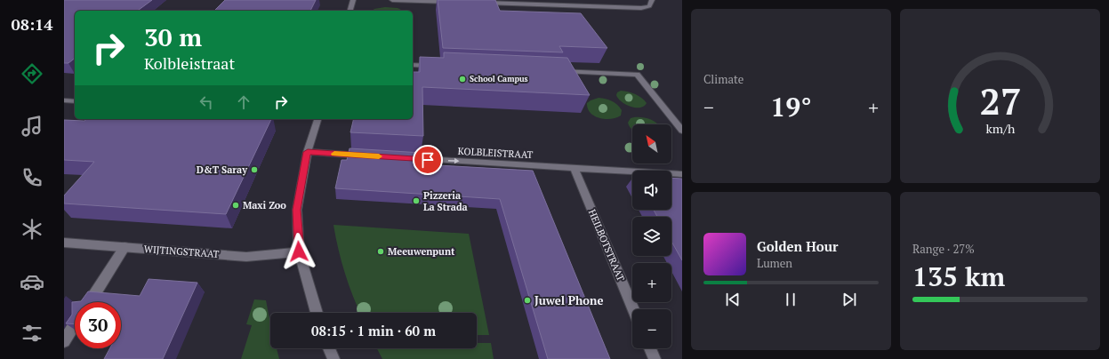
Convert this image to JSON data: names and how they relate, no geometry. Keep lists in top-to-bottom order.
{
  "streets": {
    "street": ["KOLBLEISTRAAT", "HEILBOTSTRAAT", "WIJTINGSTRAAT"]
  },
  "crossings": [
    ["KOLBLEISTRAAT", "HEILBOTSTRAAT"]
  ],
  "one_way": ["KOLBLEISTRAAT"],
  "places": [
    "School Campus",
    "D&T Saray",
    "Pizzeria La Strada",
    "Maxi Zoo",
    "Meeuwenpunt",
    "Juwel Phone"
  ],
  "north": "top left",
  "page": {
    "tabs": "08:14",
    "tile": [
      "Climate",
      ["Range · 27%", "135 km"]
    ],
    "turn": ["30 m", "Kolbleistraat"],
    "heat": ["−", "19°", "+"],
    "map_buttons": ["+", "−"],
    "song": ["Golden Hour", "Lumen"],
    "limit": "30",
    "trip": "08:15 · 1 min · 60 m",
    "gauge": ["27", "km/h"]
  }
}
